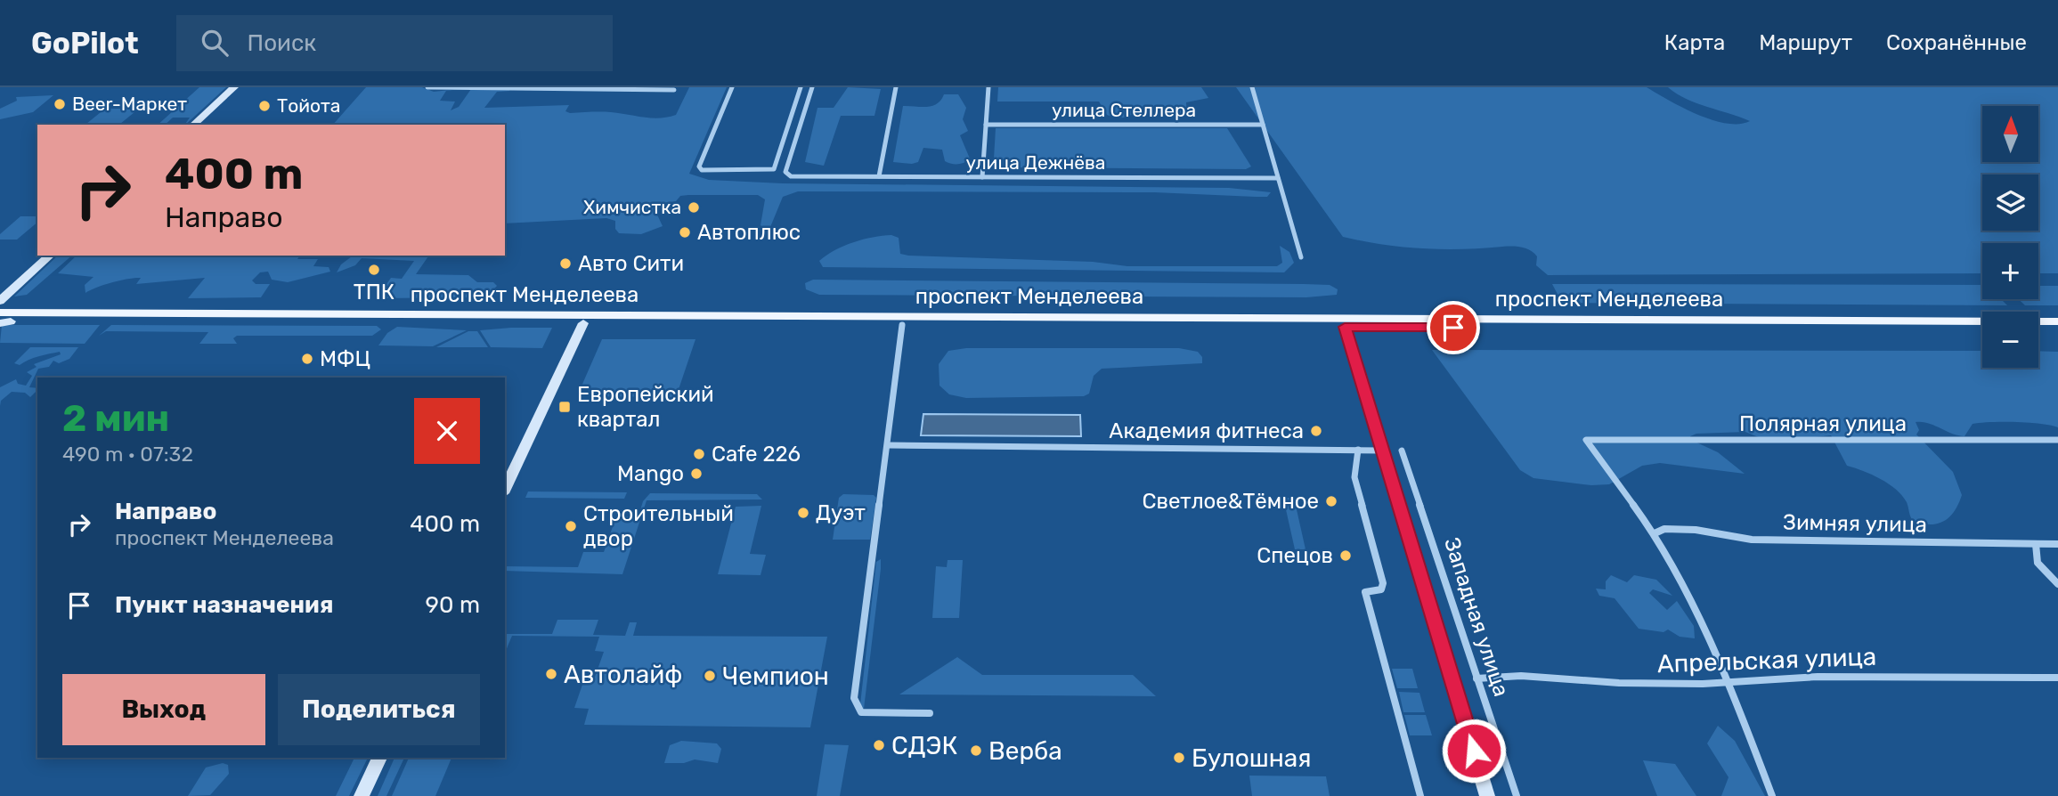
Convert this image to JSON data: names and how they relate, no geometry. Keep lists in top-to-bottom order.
{
  "streets": {
    "main road": ["проспект Менделеева"],
    "street": [
      "улица Стеллера",
      "улица Дежнёва",
      "Полярная улица",
      "Зимняя улица",
      "Западная улица",
      "Апрельская улица"
    ]
  },
  "crossings": [
    ["Полярная улица", "Зимняя улица"],
    ["Западная улица", "Апрельская улица"]
  ],
  "places": {
    "other": [
      "Beer-Маркет",
      "Тойота",
      "Химчистка",
      "Автоплюс",
      "Авто Сити",
      "ТПК",
      "МФЦ",
      "Академия фитнеса",
      "Cafe 226",
      "Mango",
      "Светлое&Тёмное",
      "Дуэт",
      "Строительный двор",
      "Спецов",
      "Автолайф",
      "Чемпион",
      "СДЭК",
      "Верба",
      "Булошная"
    ],
    "transit": ["Европейский квартал"]
  },
  "north": "top",
  "page": {
    "header": "GoPilot",
    "search": "Поиск",
    "nav": ["Карта", "Маршрут", "Сохранённые"],
    "map_buttons": ["+", "−"],
    "turn": ["400 m", "Направо"],
    "heading": ["2 мин", "490 m · 07:32"],
    "list": [
      {
        "name": "Направо",
        "note": "проспект Менделеева",
        "value": "400 m"
      },
      {
        "name": "Пункт назначения",
        "value": "90 m"
      }
    ],
    "buttons": ["Выход", "Поделиться"]
  }
}
